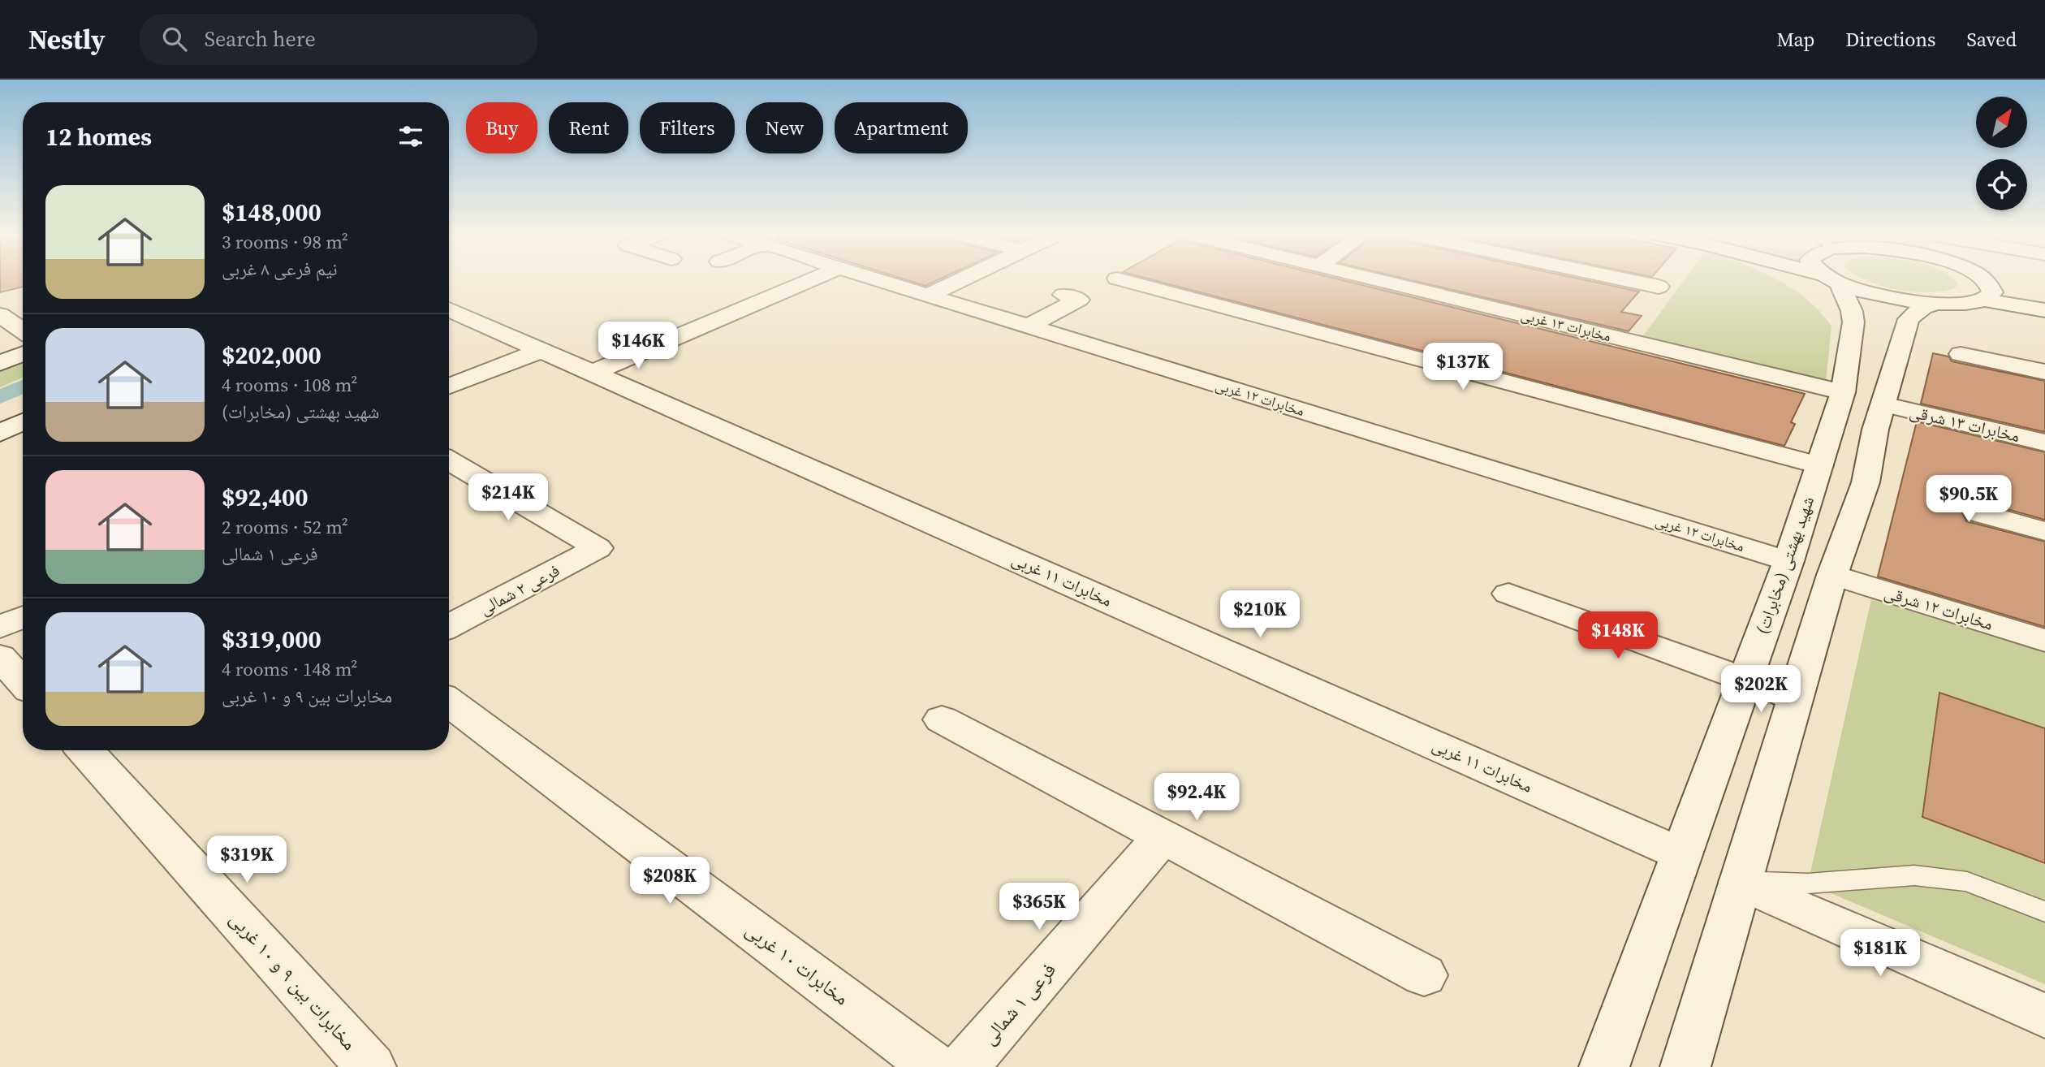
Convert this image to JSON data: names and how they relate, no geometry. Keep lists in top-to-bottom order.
{
  "streets": {
    "street": [
      "مخابرات ۱۳ غربی",
      "مخابرات ۱۲ غربی",
      "مخابرات ۱۳ شرقی",
      "شهید بهشتی (مخابرات)",
      "مخابرات ۱۱ غربی",
      "فرعی ۲ شمالی",
      "مخابرات ۱۲ شرقی",
      "مخابرات ۱۰ غربی",
      "مخابرات بین ۹ و ۱۰ غربی",
      "فرعی ۱ شمالی"
    ]
  },
  "crossings": [
    ["مخابرات ۱۳ غربی", "شهید بهشتی (مخابرات)"],
    ["مخابرات ۱۲ غربی", "شهید بهشتی (مخابرات)"],
    ["شهید بهشتی (مخابرات)", "مخابرات ۱۱ غربی"]
  ],
  "north": "top right",
  "page": {
    "header": "Nestly",
    "search": "Search here",
    "nav": ["Map", "Directions", "Saved"],
    "chip": [
      "Buy",
      "Rent",
      "Filters",
      "New",
      "Apartment"
    ],
    "heading": "12 homes",
    "list": [
      {
        "name": "$148,000",
        "note": "3 rooms · 98 m² · نیم فرعی ۸ غربی"
      },
      {
        "name": "$202,000",
        "note": "4 rooms · 108 m² · شهید بهشتی (مخابرات)"
      },
      {
        "name": "$92,400",
        "note": "2 rooms · 52 m² · فرعی ۱ شمالی"
      },
      {
        "name": "$319,000",
        "note": "4 rooms · 148 m² · مخابرات بین ۹ و ۱۰ غربی"
      }
    ],
    "price": [
      "$146K",
      "$137K",
      "$214K",
      "$90.5K",
      "$210K",
      "$148K",
      "$202K",
      "$92.4K",
      "$319K",
      "$208K",
      "$365K",
      "$181K"
    ]
  }
}
